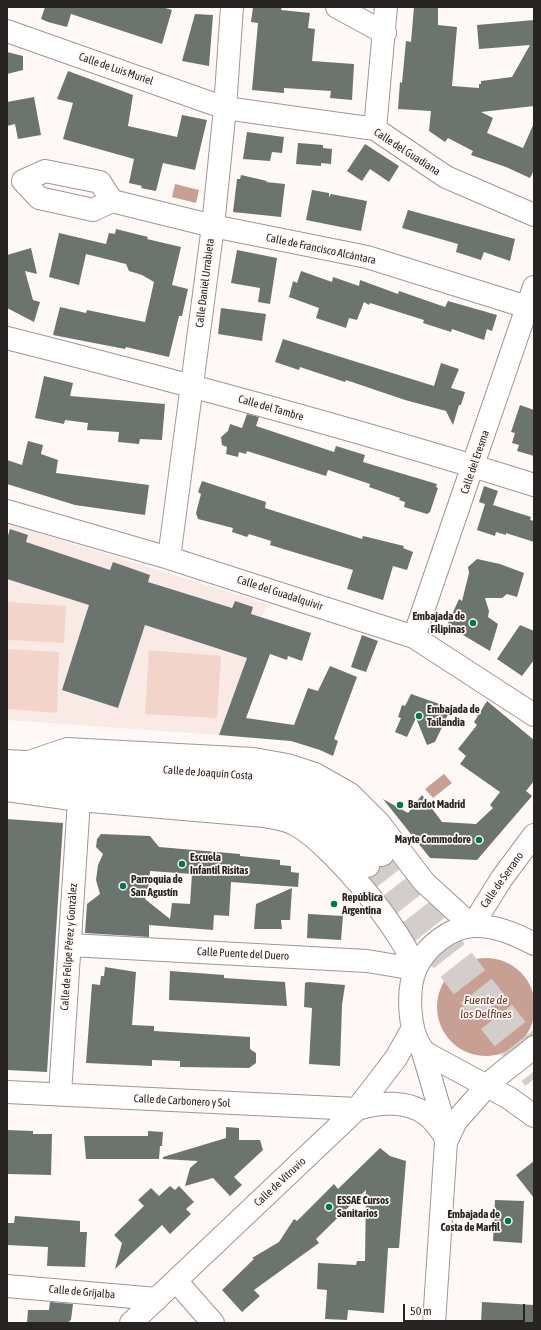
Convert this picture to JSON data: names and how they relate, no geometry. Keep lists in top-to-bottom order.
{
  "streets": {
    "street": [
      "Calle de Luis Muriel",
      "Calle del Guadiana",
      "Calle de Francisco Alcántara",
      "Calle Daniel Urrabieta",
      "Calle del Tambre",
      "Calle del Eresma",
      "Calle del Guadalquivir",
      "Calle de Joaquín Costa",
      "Calle de Serrano",
      "Calle de Felipe Pérez y González",
      "Calle Puente del Duero",
      "Calle de Carbonero y Sol",
      "Calle de Vitruvio",
      "Calle de Grijalba"
    ]
  },
  "crossings": [
    ["Calle de Luis Muriel", "Calle del Guadiana"],
    ["Calle de Luis Muriel", "Calle Daniel Urrabieta"],
    ["Calle del Guadiana", "Calle Daniel Urrabieta"],
    ["Calle de Francisco Alcántara", "Calle Daniel Urrabieta"],
    ["Calle de Francisco Alcántara", "Calle del Eresma"],
    ["Calle Daniel Urrabieta", "Calle del Tambre"],
    ["Calle Daniel Urrabieta", "Calle del Guadalquivir"],
    ["Calle del Tambre", "Calle del Eresma"],
    ["Calle del Eresma", "Calle del Guadalquivir"],
    ["Calle de Felipe Pérez y González", "Calle Puente del Duero"],
    ["Calle de Felipe Pérez y González", "Calle de Carbonero y Sol"],
    ["Calle de Carbonero y Sol", "Calle de Vitruvio"],
    ["Calle de Vitruvio", "Calle de Grijalba"]
  ],
  "water": ["Fuente de los Delfines"],
  "places": [
    "Embajada de Filipinas",
    "Embajada de Tailandia",
    "Bardot Madrid",
    "Mayte Commodore",
    "Escuela Infantil Risitas",
    "Parroquia de San Agustín",
    "República Argentina",
    "ESSAE Cursos Sanitarios",
    "Embajada de Costa de Marfil"
  ],
  "scale_bar": "50 m"
}
